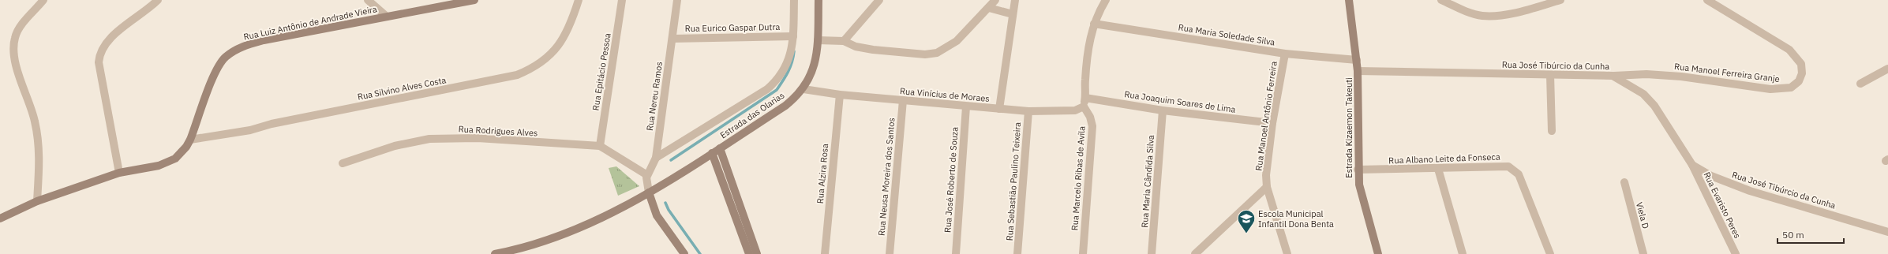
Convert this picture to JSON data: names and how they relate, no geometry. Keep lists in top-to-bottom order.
{
  "streets": {
    "street": [
      "Rua Luiz Antônio de Andrade Vieira",
      "Rua Eurico Gaspar Dutra",
      "Rua Maria Soledade Silva",
      "Rua José Tibúrcio da Cunha",
      "Rua Epitácio Pessoa",
      "Rua Manoel Ferreira Granje",
      "Rua Silvino Alves Costa",
      "Rua Vinícius de Moraes",
      "Rua Nereu Ramos",
      "Rua Joaquim Soares de Lima",
      "Estrada das Olarias",
      "Rua Manoel Antônio Ferreira",
      "Estrada Kizaemon Takeuti",
      "Rua Rodrigues Alves",
      "Rua Albano Leite da Fonseca",
      "Rua Alzira Rosa",
      "Rua Neusa Moreira dos Santos",
      "Rua Marcelo Ribas de Avila",
      "Rua José Roberto de Souza",
      "Rua Sebastião Paulino Teixeira",
      "Rua Maria Cândida Silva",
      "Rua Evaristo Peres",
      "Viela D"
    ]
  },
  "crossings": [
    ["Rua Luiz Antônio de Andrade Vieira", "Rua Silvino Alves Costa"],
    ["Rua Eurico Gaspar Dutra", "Rua Nereu Ramos"],
    ["Rua Maria Soledade Silva", "Rua Manoel Antônio Ferreira"],
    ["Rua Maria Soledade Silva", "Estrada Kizaemon Takeuti"],
    ["Rua José Tibúrcio da Cunha", "Rua Manoel Ferreira Granje"],
    ["Rua José Tibúrcio da Cunha", "Estrada Kizaemon Takeuti"],
    ["Rua José Tibúrcio da Cunha", "Rua Evaristo Peres"],
    ["Rua Epitácio Pessoa", "Rua Rodrigues Alves"],
    ["Rua Vinícius de Moraes", "Estrada das Olarias"],
    ["Rua Vinícius de Moraes", "Rua Alzira Rosa"],
    ["Rua Vinícius de Moraes", "Rua Neusa Moreira dos Santos"],
    ["Rua Vinícius de Moraes", "Rua Marcelo Ribas de Avila"],
    ["Rua Vinícius de Moraes", "Rua José Roberto de Souza"],
    ["Rua Vinícius de Moraes", "Rua Sebastião Paulino Teixeira"],
    ["Rua Nereu Ramos", "Rua Rodrigues Alves"],
    ["Rua Joaquim Soares de Lima", "Rua Manoel Antônio Ferreira"],
    ["Rua Joaquim Soares de Lima", "Rua Maria Cândida Silva"],
    ["Estrada Kizaemon Takeuti", "Rua Albano Leite da Fonseca"]
  ],
  "places": {
    "school or university": ["Escola Municipal Infantil Dona Benta"]
  },
  "scale_bar": "50 m"
}
